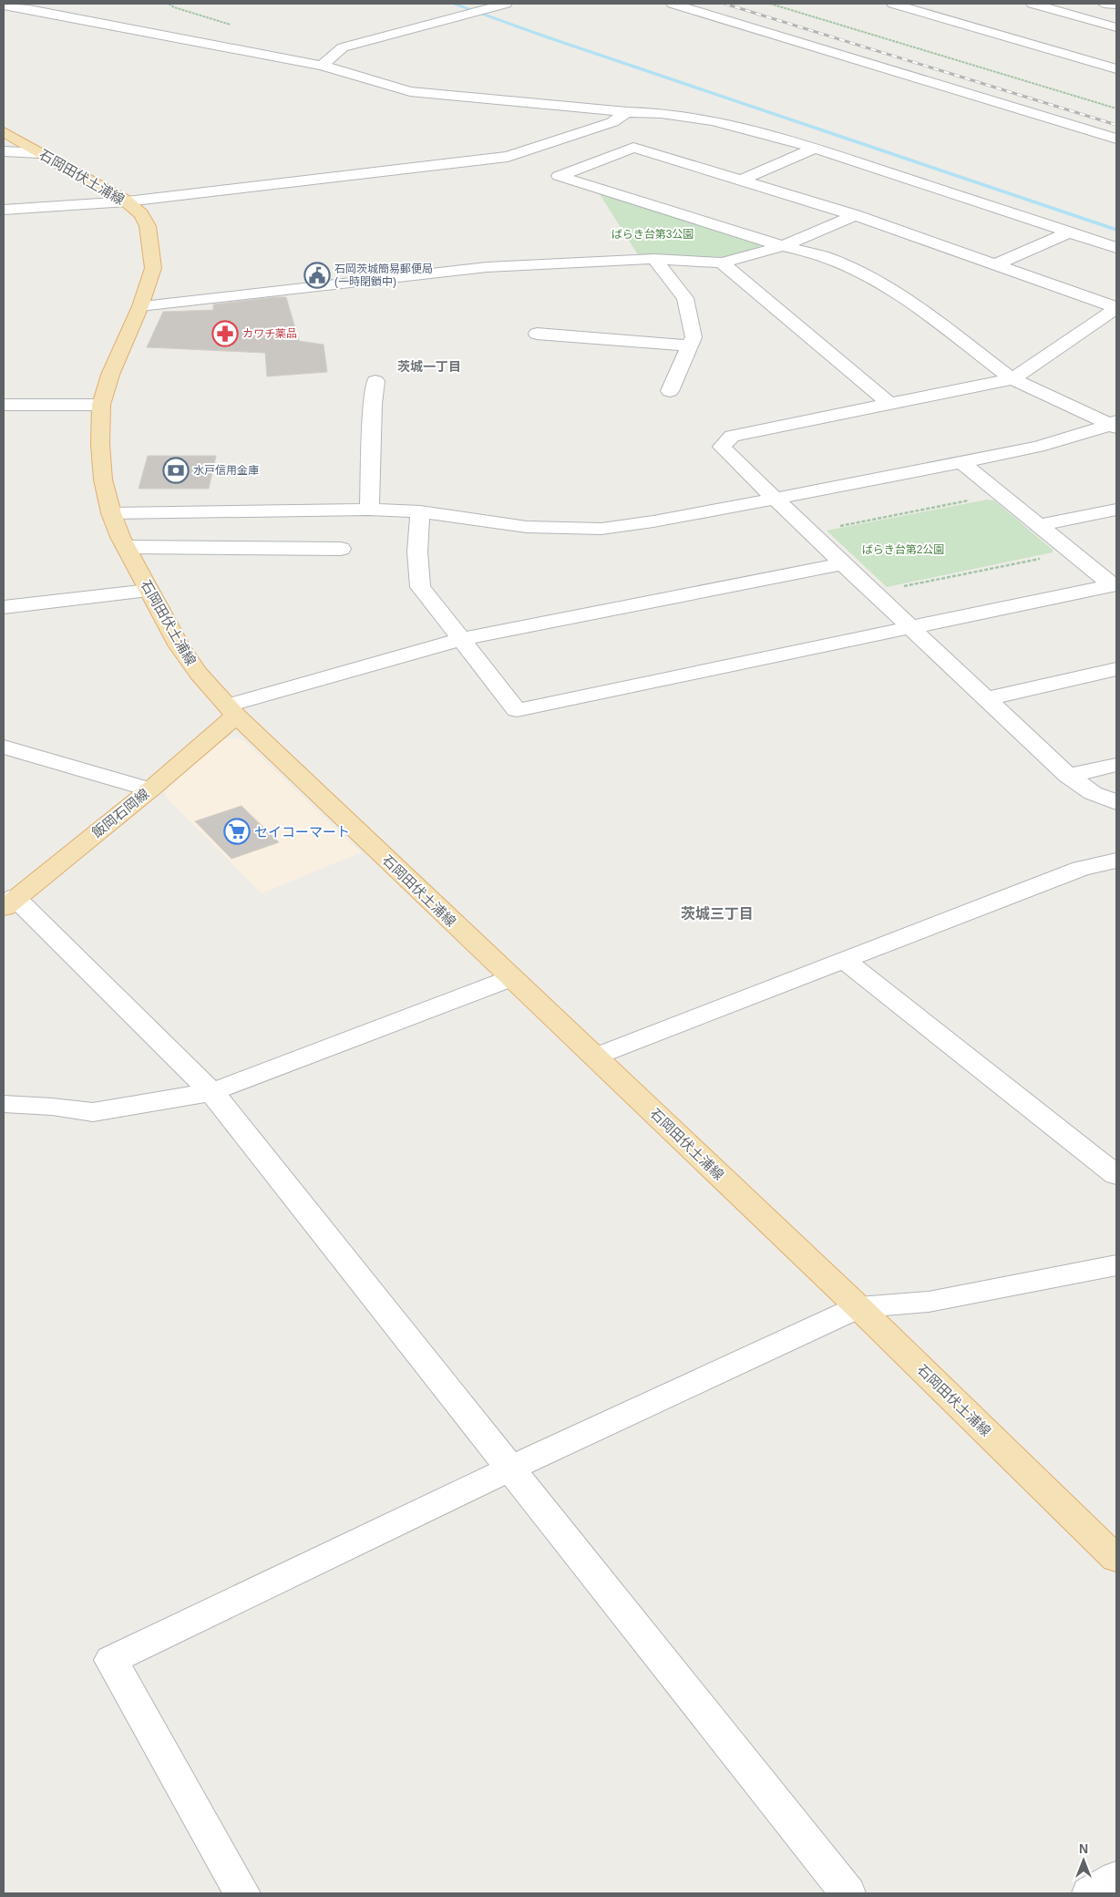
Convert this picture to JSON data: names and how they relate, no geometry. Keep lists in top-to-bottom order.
{
  "streets": {
    "main road": ["石岡田伏土浦線", "飯岡石岡線"]
  },
  "crossings": [
    ["石岡田伏土浦線", "飯岡石岡線"]
  ],
  "districts": ["茨城一丁目", "茨城三丁目"],
  "parks": ["ばらき台第3公園", "ばらき台第2公園"],
  "places": {
    "public building": ["石岡茨城簡易郵便局 (一時閉鎖中)"],
    "pharmacy": ["カワチ薬品"],
    "bank": ["水戸信用金庫"],
    "supermarket": ["セイコーマート"]
  },
  "north": "top"
}
